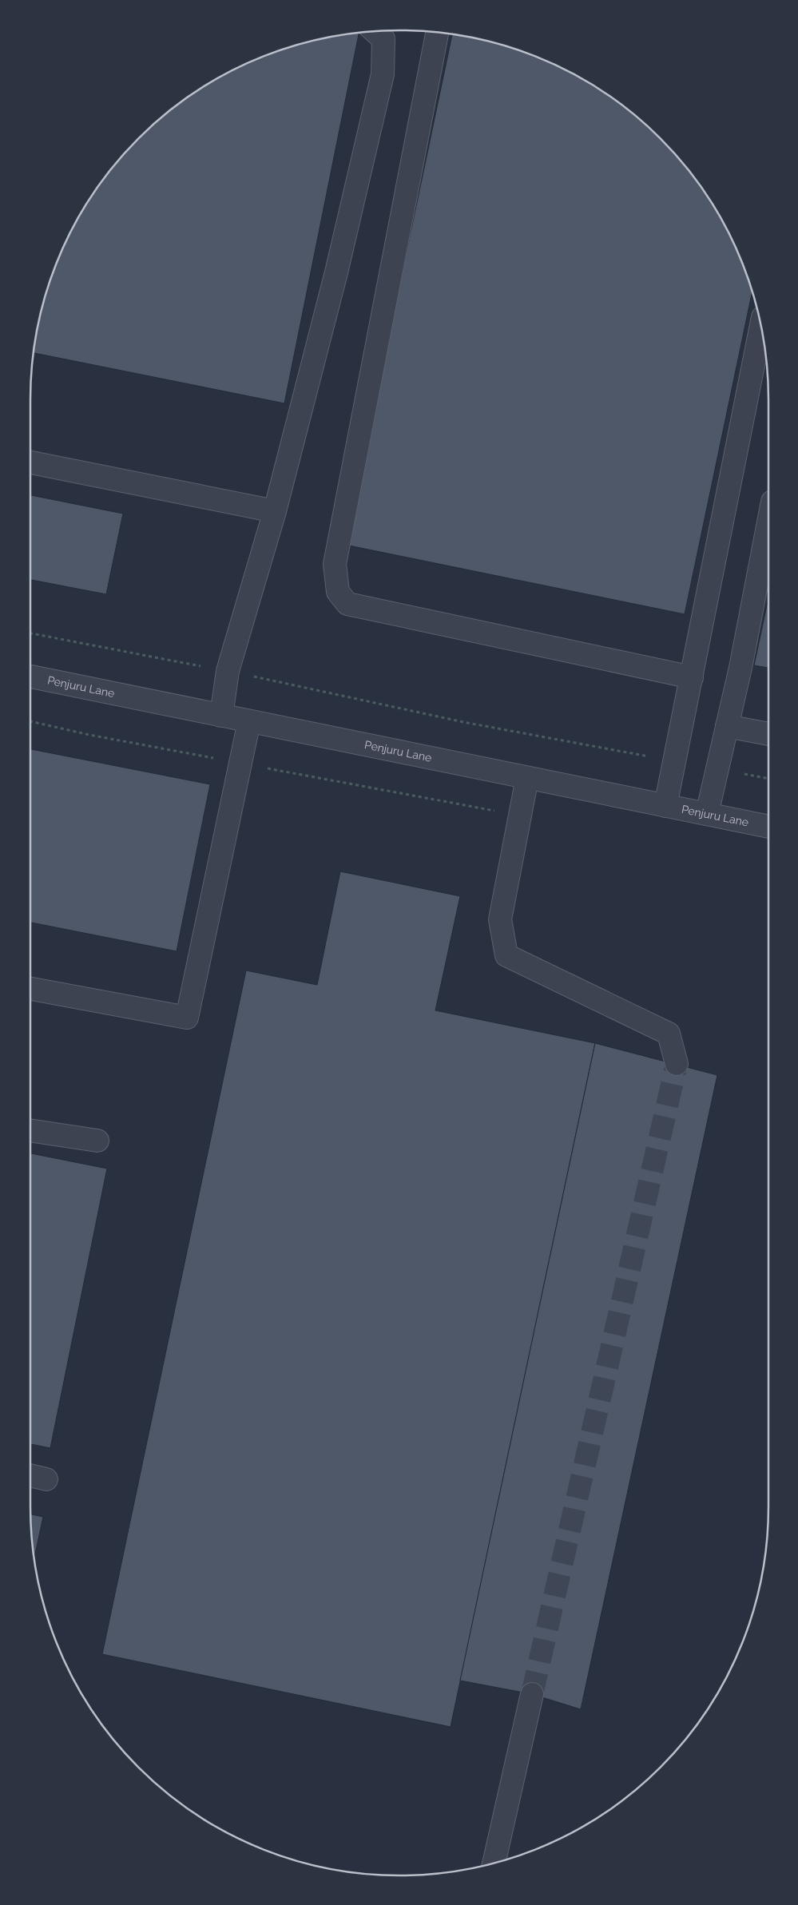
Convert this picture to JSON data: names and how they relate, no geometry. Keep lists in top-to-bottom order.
{
  "streets": {
    "street": ["Penjuru Lane"]
  }
}
